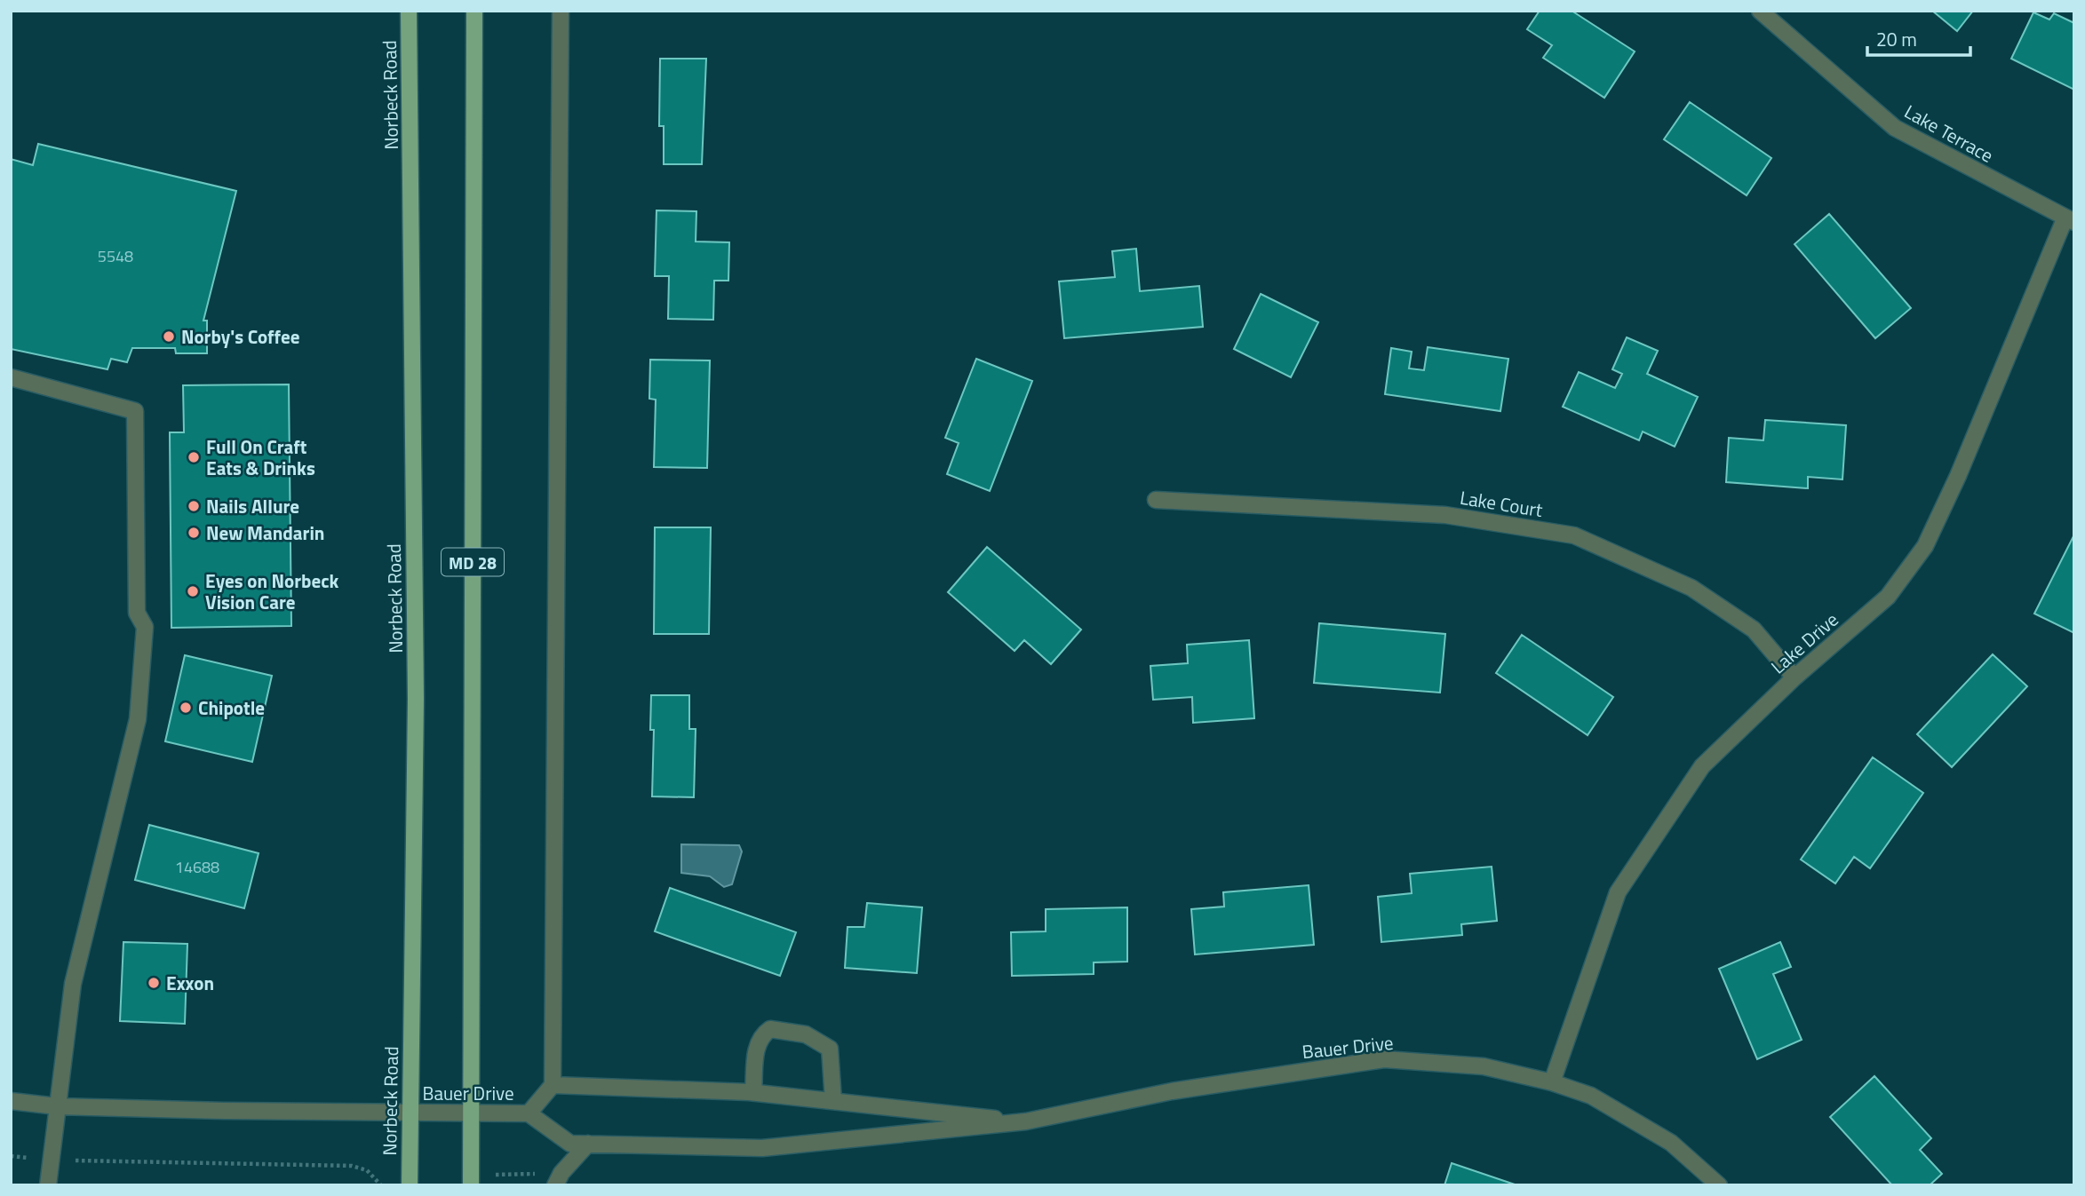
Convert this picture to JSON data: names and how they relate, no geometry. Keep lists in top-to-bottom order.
{
  "streets": {
    "main road": ["Norbeck Road", "MD 28"],
    "street": [
      "Lake Terrace",
      "Lake Court",
      "Lake Drive",
      "Bauer Drive"
    ]
  },
  "crossings": [
    ["Norbeck Road", "Bauer Drive"],
    ["Lake Terrace", "Lake Drive"],
    ["Lake Court", "Lake Drive"],
    ["MD 28", "Bauer Drive"],
    ["Lake Drive", "Bauer Drive"]
  ],
  "places": [
    "Norby's Coffee",
    "Full On Craft Eats & Drinks",
    "Nails Allure",
    "New Mandarin",
    "Eyes on Norbeck Vision Care",
    "Chipotle",
    "Exxon"
  ],
  "house_numbers": ["5548", "14688"],
  "scale_bar": "20 m"
}
